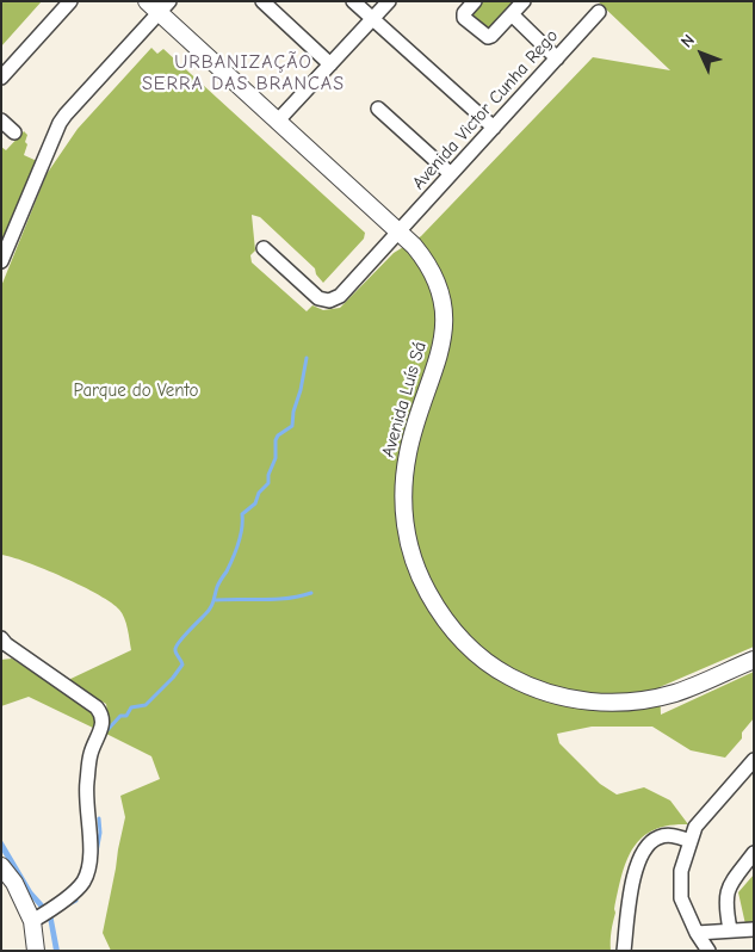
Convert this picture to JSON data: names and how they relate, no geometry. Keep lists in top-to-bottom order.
{
  "streets": {
    "street": ["Avenida Victor Cunha Rego", "Avenida Luís Sá"]
  },
  "crossings": [
    ["Avenida Victor Cunha Rego", "Avenida Luís Sá"]
  ],
  "districts": ["URBANIZAÇÃO SERRA DAS BRANCAS"],
  "parks": ["Parque do Vento"],
  "north": "top left"
}
